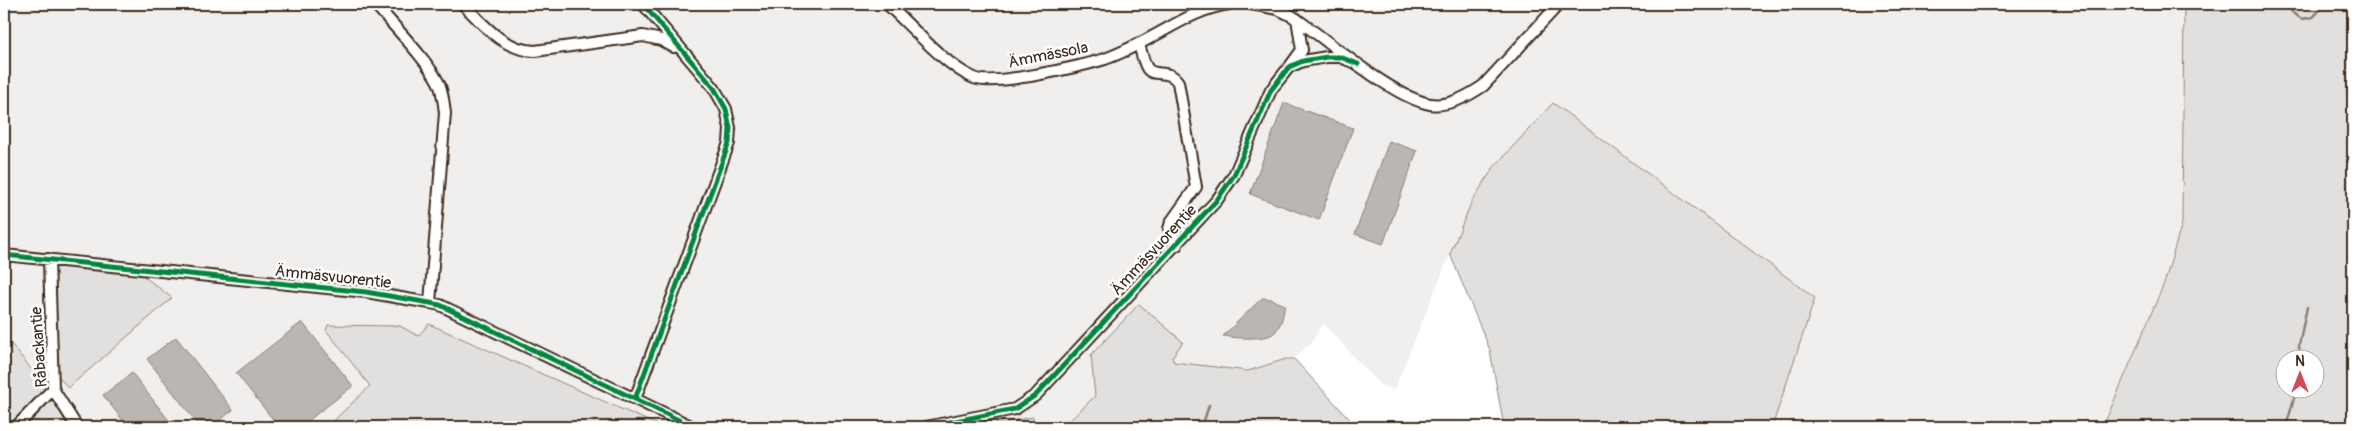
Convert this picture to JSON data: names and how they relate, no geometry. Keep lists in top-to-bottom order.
{
  "streets": {
    "street": ["Ämmässola", "Ämmäsvuorentie", "Råbackantie"]
  },
  "crossings": [
    ["Ämmäsvuorentie", "Råbackantie"]
  ],
  "north": "top"
}
